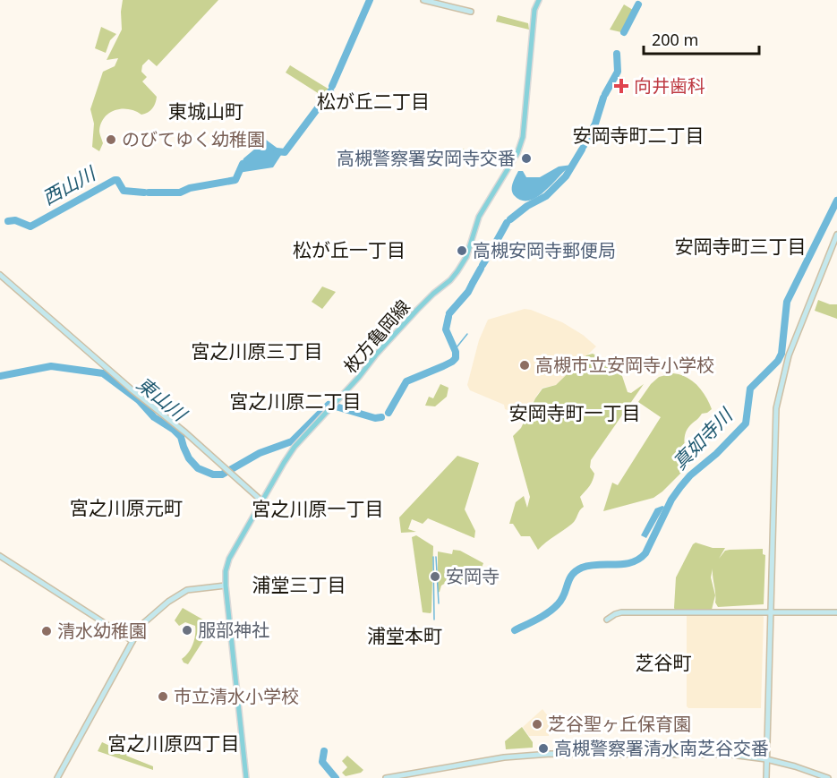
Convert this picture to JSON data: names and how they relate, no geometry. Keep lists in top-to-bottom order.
{
  "streets": {
    "main road": ["枚方亀岡線"]
  },
  "districts": [
    "松が丘二丁目",
    "東城山町",
    "安岡寺町二丁目",
    "安岡寺町三丁目",
    "松が丘一丁目",
    "宮之川原三丁目",
    "宮之川原二丁目",
    "安岡寺町一丁目",
    "宮之川原元町",
    "宮之川原一丁目",
    "浦堂三丁目",
    "浦堂本町",
    "芝谷町",
    "宮之川原四丁目"
  ],
  "water": ["西山川", "東山川", "真如寺川"],
  "places": {
    "health": ["向井歯科"],
    "other": [
      "のびてゆく幼稚園",
      "高槻警察署安岡寺交番",
      "高槻安岡寺郵便局",
      "高槻市立安岡寺小学校",
      "安岡寺",
      "服部神社",
      "清水幼稚園",
      "市立清水小学校",
      "芝谷聖ヶ丘保育園",
      "高槻警察署清水南芝谷交番"
    ]
  },
  "scale_bar": "200 m"
}
